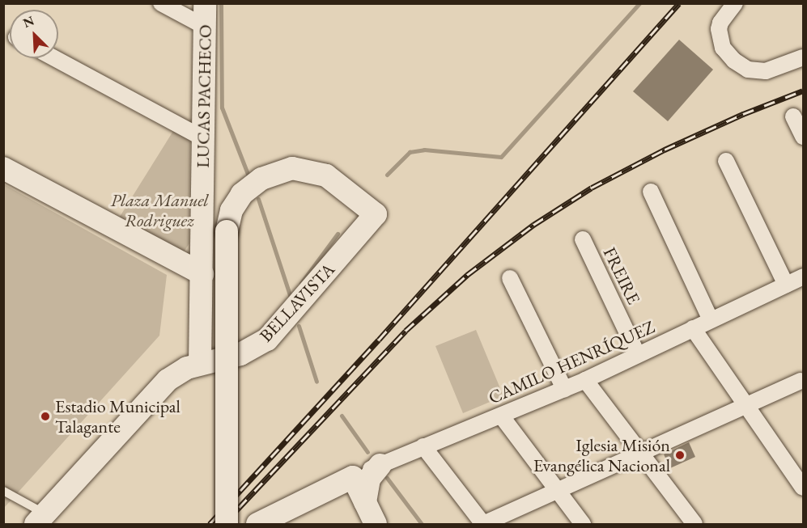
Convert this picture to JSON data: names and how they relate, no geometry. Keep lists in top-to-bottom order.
{
  "streets": {
    "main road": ["LUCAS PACHECO", "BELLAVISTA"],
    "street": ["FREIRE", "CAMILO HENRÍQUEZ"]
  },
  "crossings": [
    ["LUCAS PACHECO", "BELLAVISTA"],
    ["FREIRE", "CAMILO HENRÍQUEZ"]
  ],
  "parks": ["Plaza Manuel Rodriguez"],
  "places": ["Estadio Municipal Talagante", "Iglesia Misión Evangélica Nacional"],
  "north": "top left"
}
